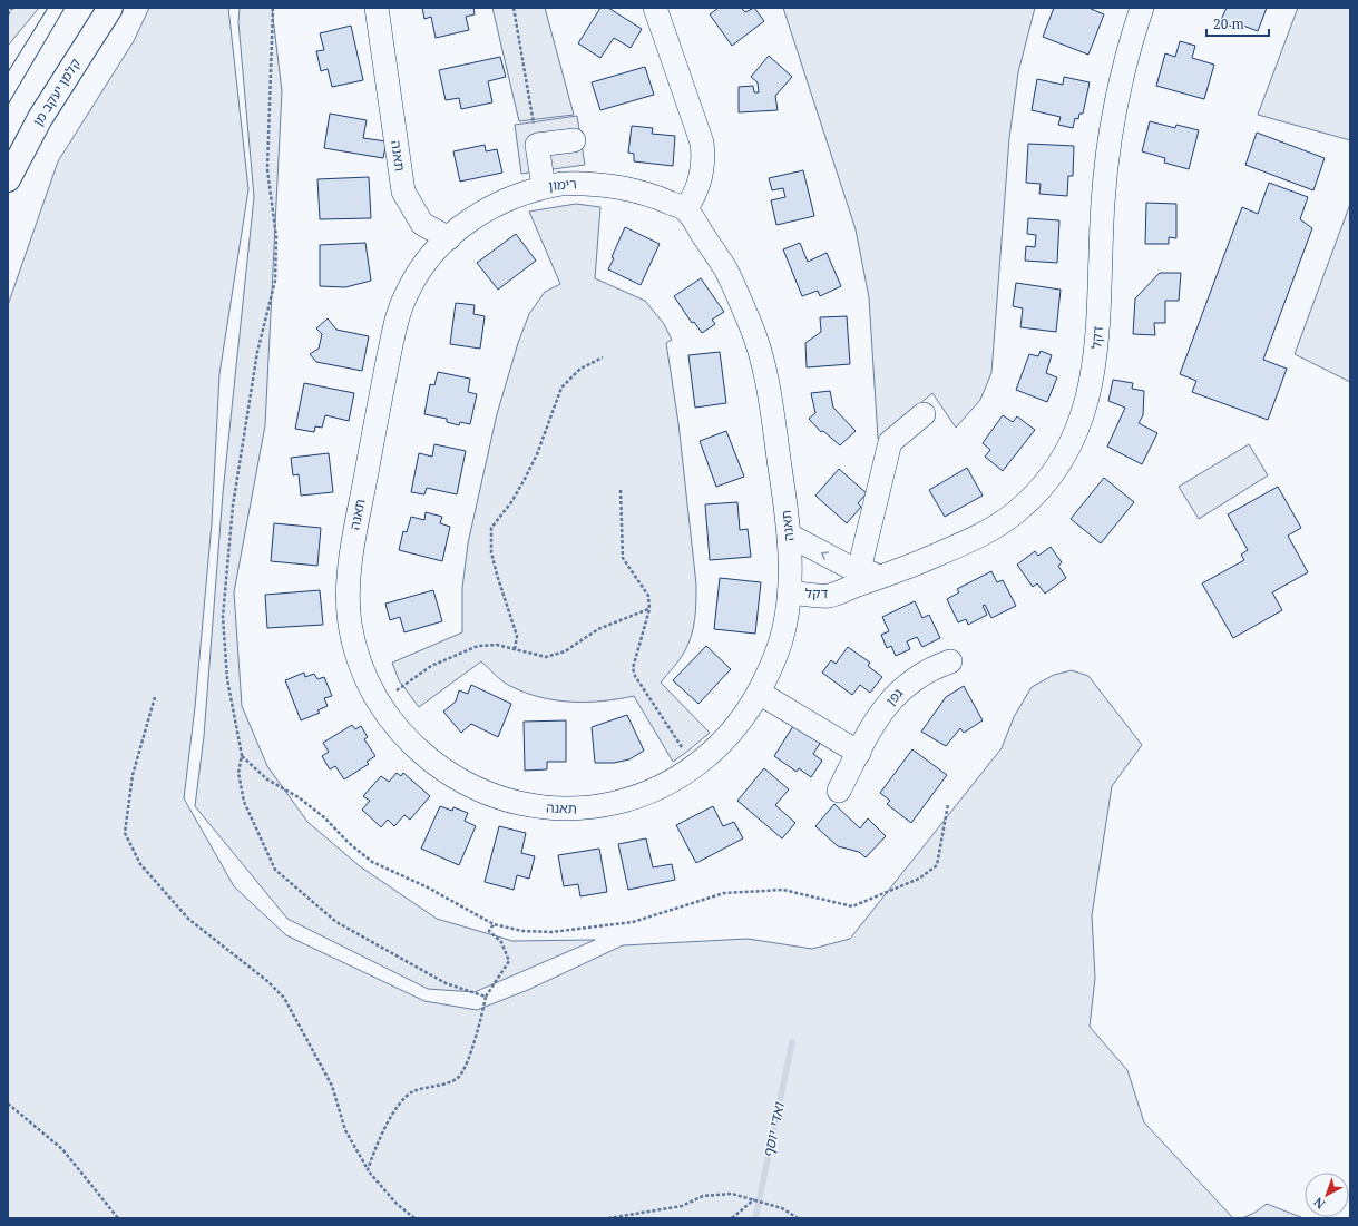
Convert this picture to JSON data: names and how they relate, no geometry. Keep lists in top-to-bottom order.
{
  "streets": {
    "main road": ["קלמן יעקב מן"],
    "street": [
      "תאנה",
      "רימון",
      "דקל",
      "גפן"
    ]
  },
  "crossings": [
    ["תאנה", "רימון"],
    ["תאנה", "דקל"]
  ],
  "water": ["ואדי יוסף"],
  "scale_bar": "20 m",
  "north": "bottom left"
}
